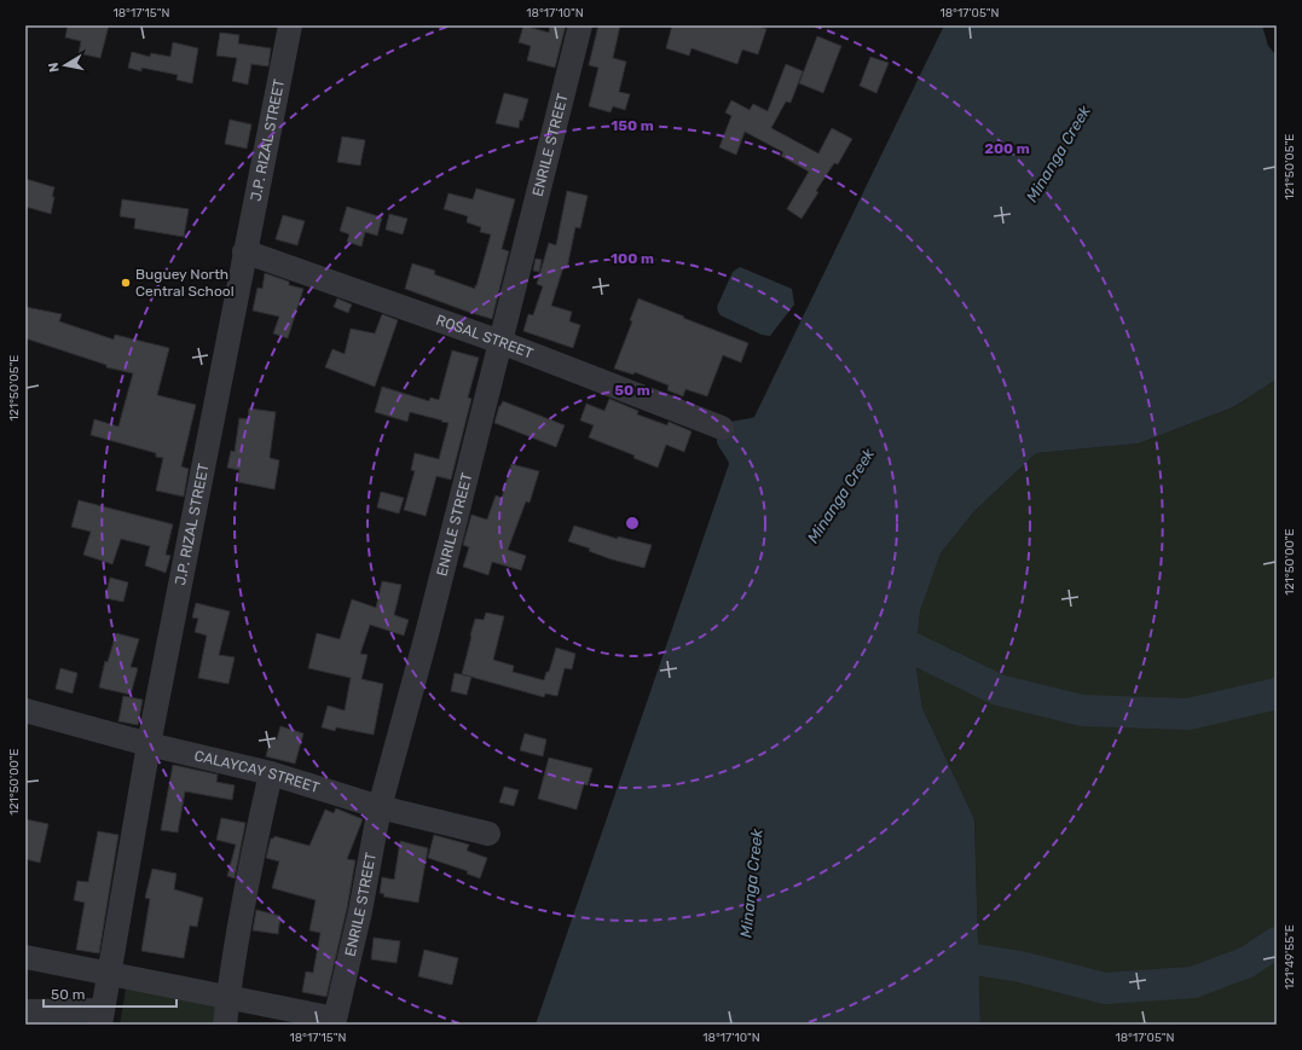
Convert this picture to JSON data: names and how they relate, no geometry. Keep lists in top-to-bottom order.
{
  "streets": {
    "street": [
      "J.P. RIZAL STREET",
      "ENRILE STREET",
      "ROSAL STREET",
      "CALAYCAY STREET"
    ]
  },
  "crossings": [
    ["J.P. RIZAL STREET", "ROSAL STREET"],
    ["J.P. RIZAL STREET", "CALAYCAY STREET"],
    ["ENRILE STREET", "ROSAL STREET"],
    ["ENRILE STREET", "CALAYCAY STREET"]
  ],
  "water": ["Minanga Creek"],
  "places": ["Buguey North Central School"],
  "scale_bar": "50 m",
  "north": "left",
  "coordinates": [
    "18°17'15\"N",
    "18°17'10\"N",
    "18°17'05\"N",
    "121°50'05\"E",
    "121°50'00\"E",
    "121°49'55\"E"
  ],
  "rings": [
    "150 m",
    "200 m",
    "100 m",
    "50 m"
  ]
}
